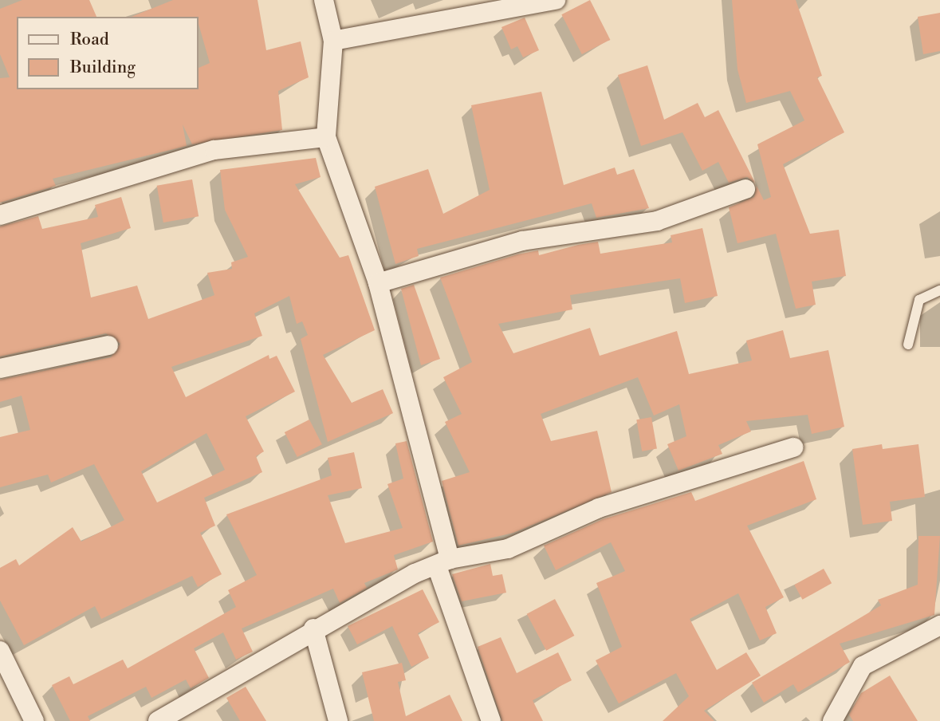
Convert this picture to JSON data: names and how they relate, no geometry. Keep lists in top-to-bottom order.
{
  "legend": ["Road", "Building"]
}
